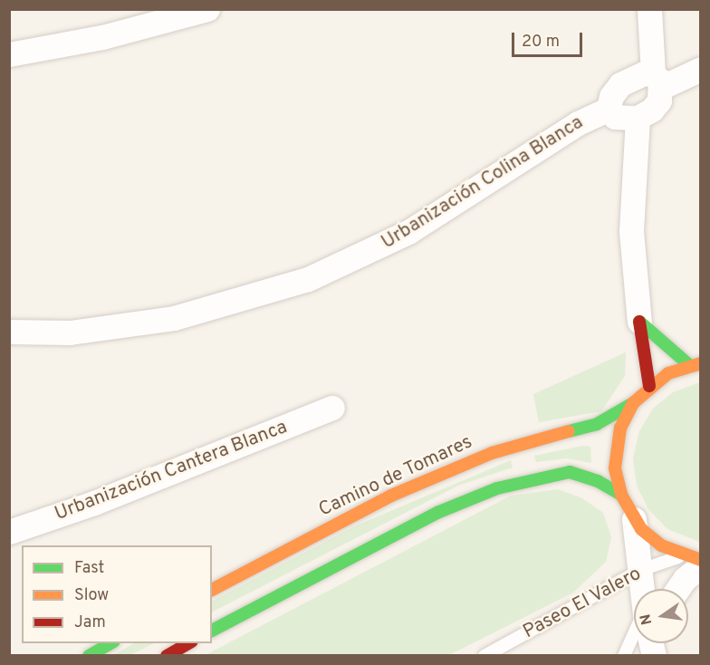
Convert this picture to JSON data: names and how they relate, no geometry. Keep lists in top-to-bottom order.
{
  "streets": {
    "street": ["Urbanización Colina Blanca", "Urbanización Cantera Blanca", "Camino de Tomares"],
    "lane": ["Paseo El Valero"]
  },
  "legend": ["Fast", "Slow", "Jam"],
  "scale_bar": "20 m",
  "north": "left"
}
